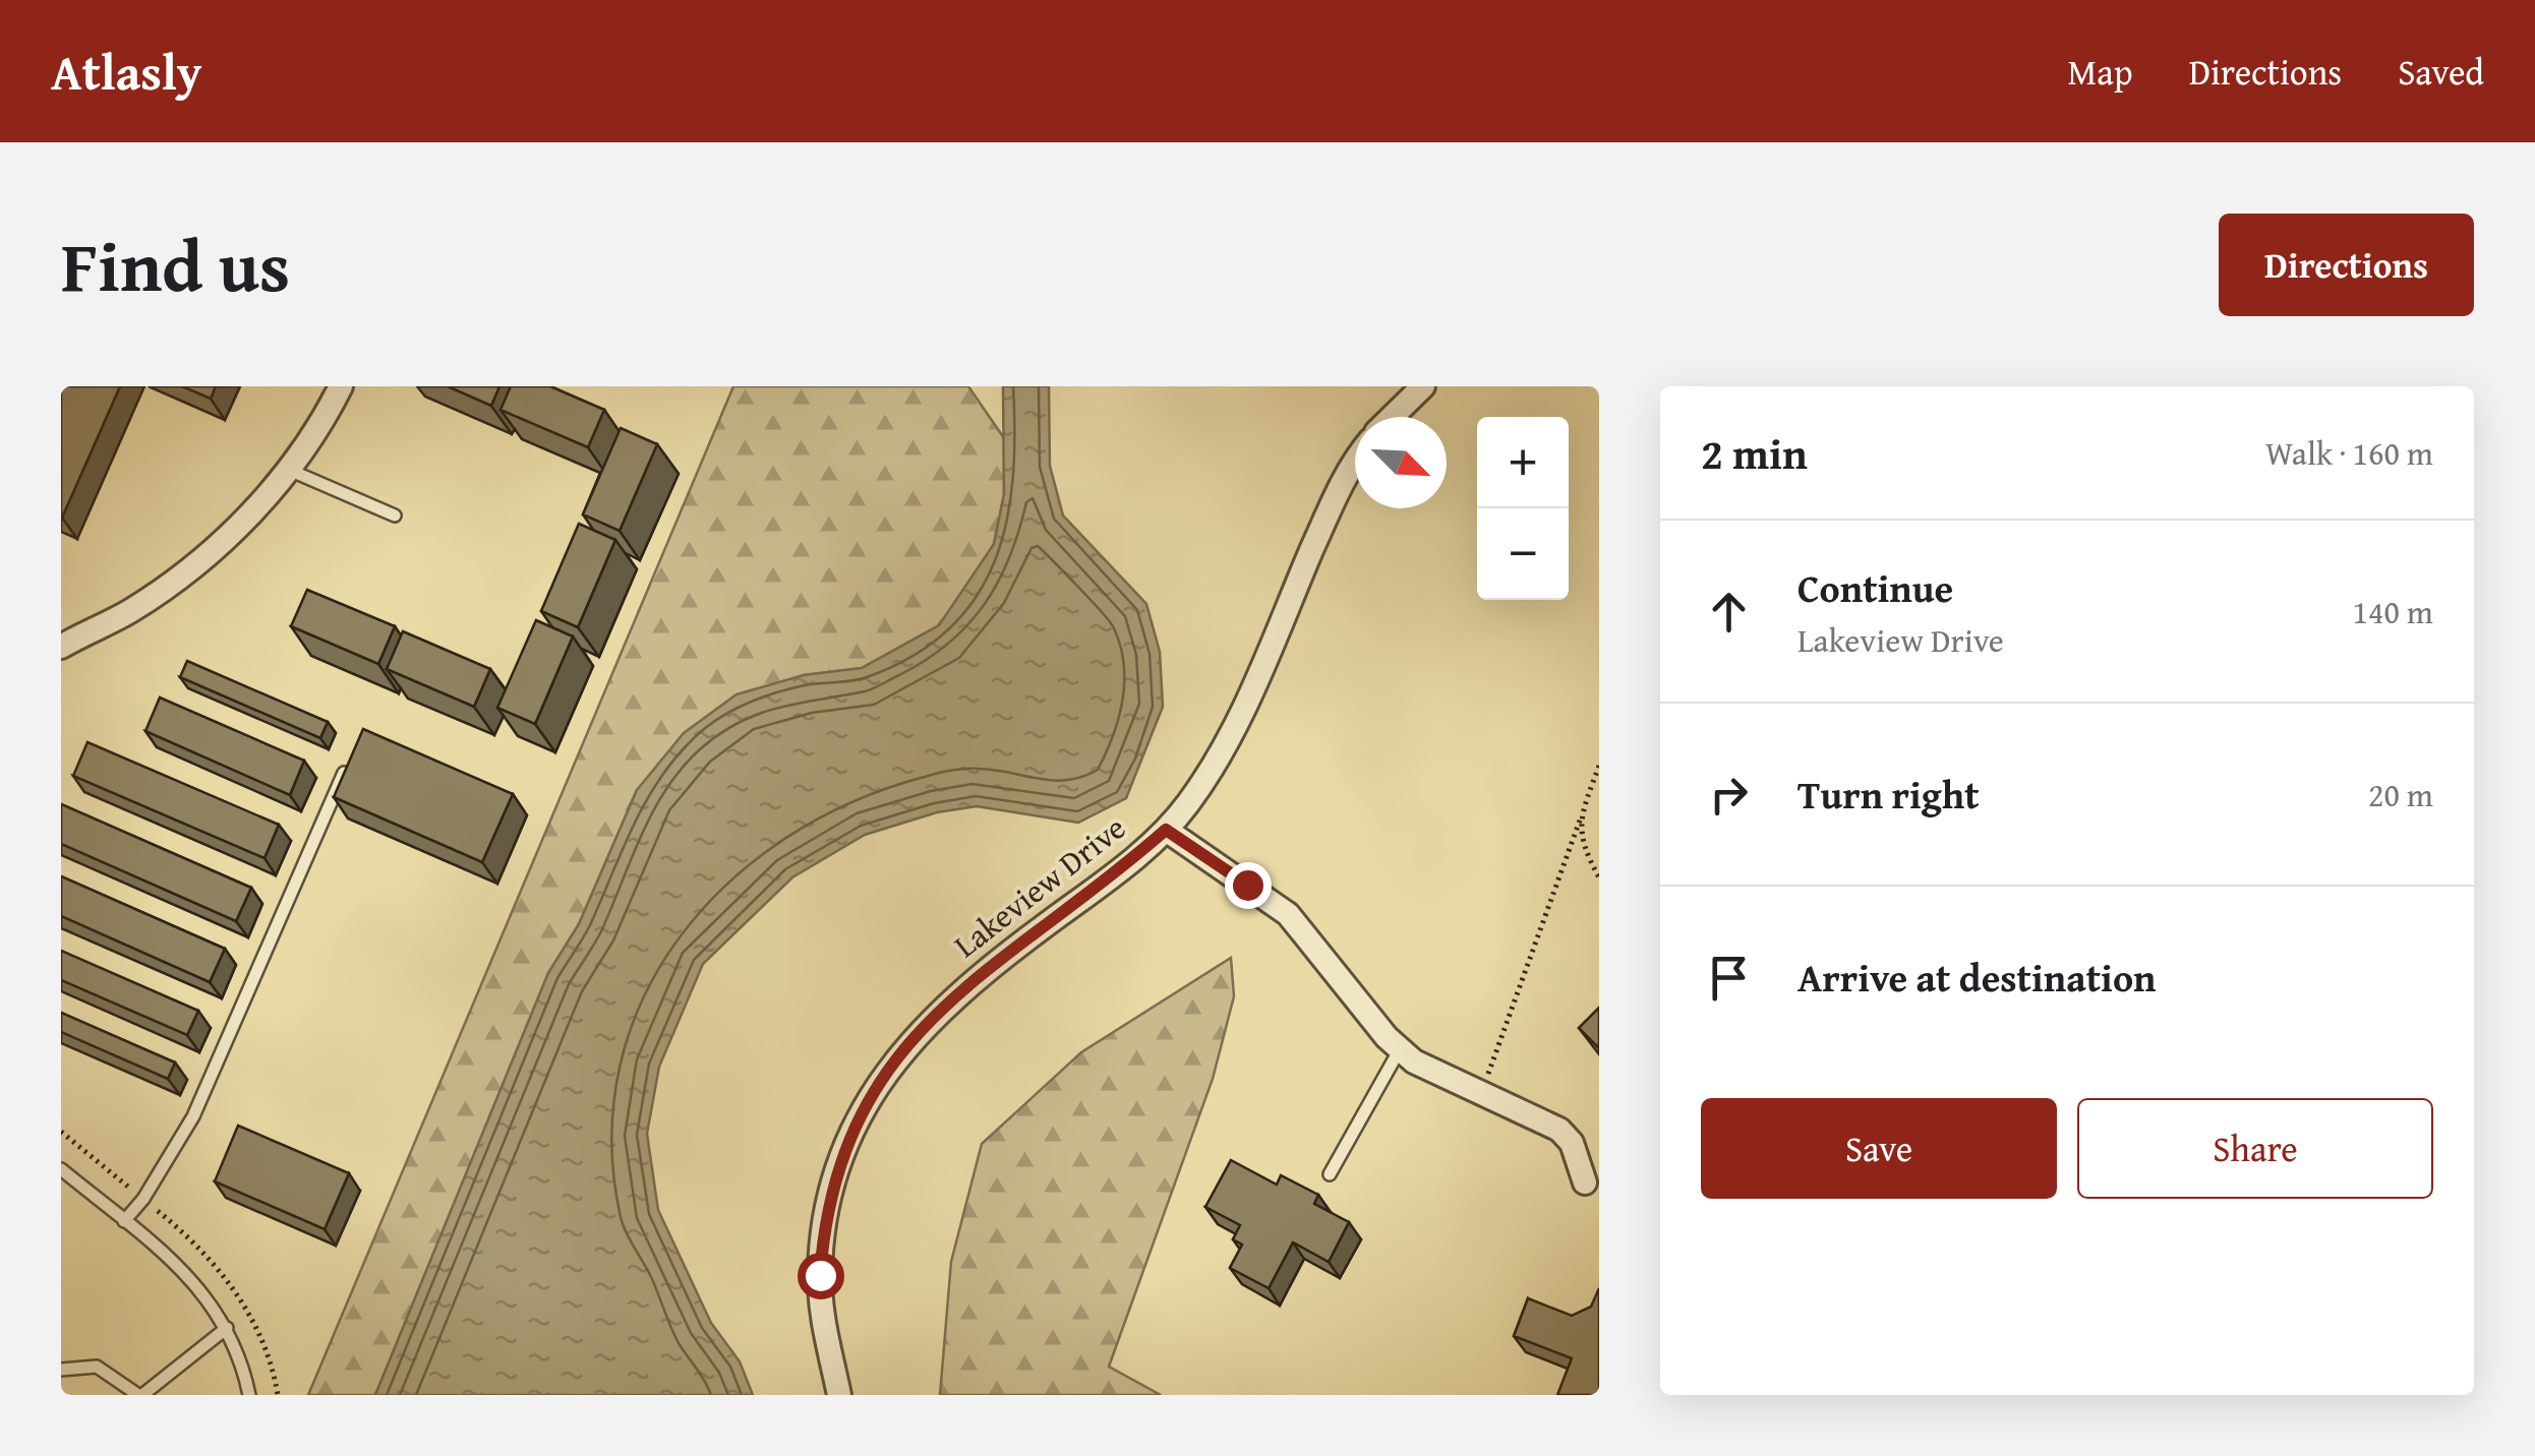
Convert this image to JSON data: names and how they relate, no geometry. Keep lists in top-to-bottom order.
{
  "streets": {
    "street": ["Lakeview Drive"]
  },
  "north": "bottom right",
  "page": {
    "header": "Atlasly",
    "nav": ["Map", "Directions", "Saved"],
    "title": "Find us",
    "buttons": [
      "Directions",
      ["Save", "Share"]
    ],
    "heading": ["2 min", "Walk · 160 m"],
    "map_buttons": ["+", "−"],
    "list": [
      ["Continue", "Lakeview Drive", "140 m"],
      ["Turn right", "20 m"],
      "Arrive at destination"
    ]
  }
}
